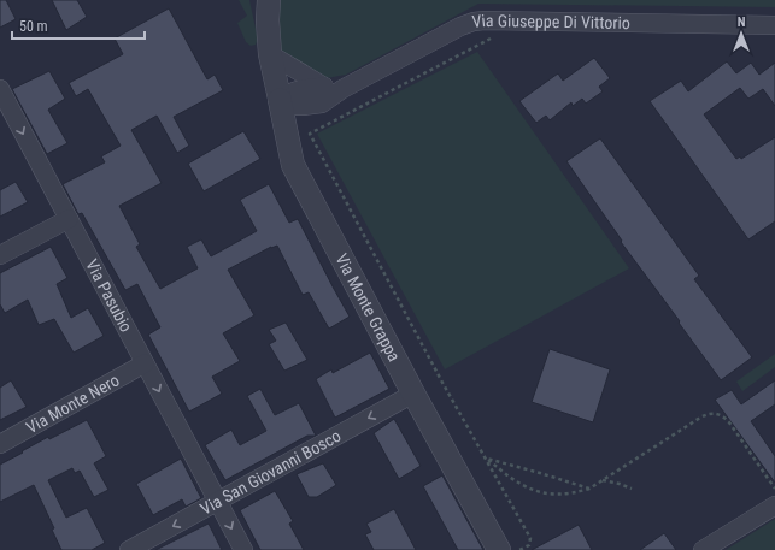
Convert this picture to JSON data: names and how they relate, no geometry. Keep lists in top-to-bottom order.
{
  "streets": {
    "street": [
      "Via Giuseppe Di Vittorio",
      "Via Pasubio",
      "Via Monte Grappa",
      "Via Monte Nero",
      "Via San Giovanni Bosco"
    ]
  },
  "crossings": [
    ["Via Giuseppe Di Vittorio", "Via Monte Grappa"],
    ["Via Pasubio", "Via Monte Nero"],
    ["Via Pasubio", "Via San Giovanni Bosco"],
    ["Via Monte Grappa", "Via San Giovanni Bosco"]
  ],
  "one_way": ["Via Pasubio", "Via San Giovanni Bosco"],
  "scale_bar": "50 m",
  "north": "top"
}
